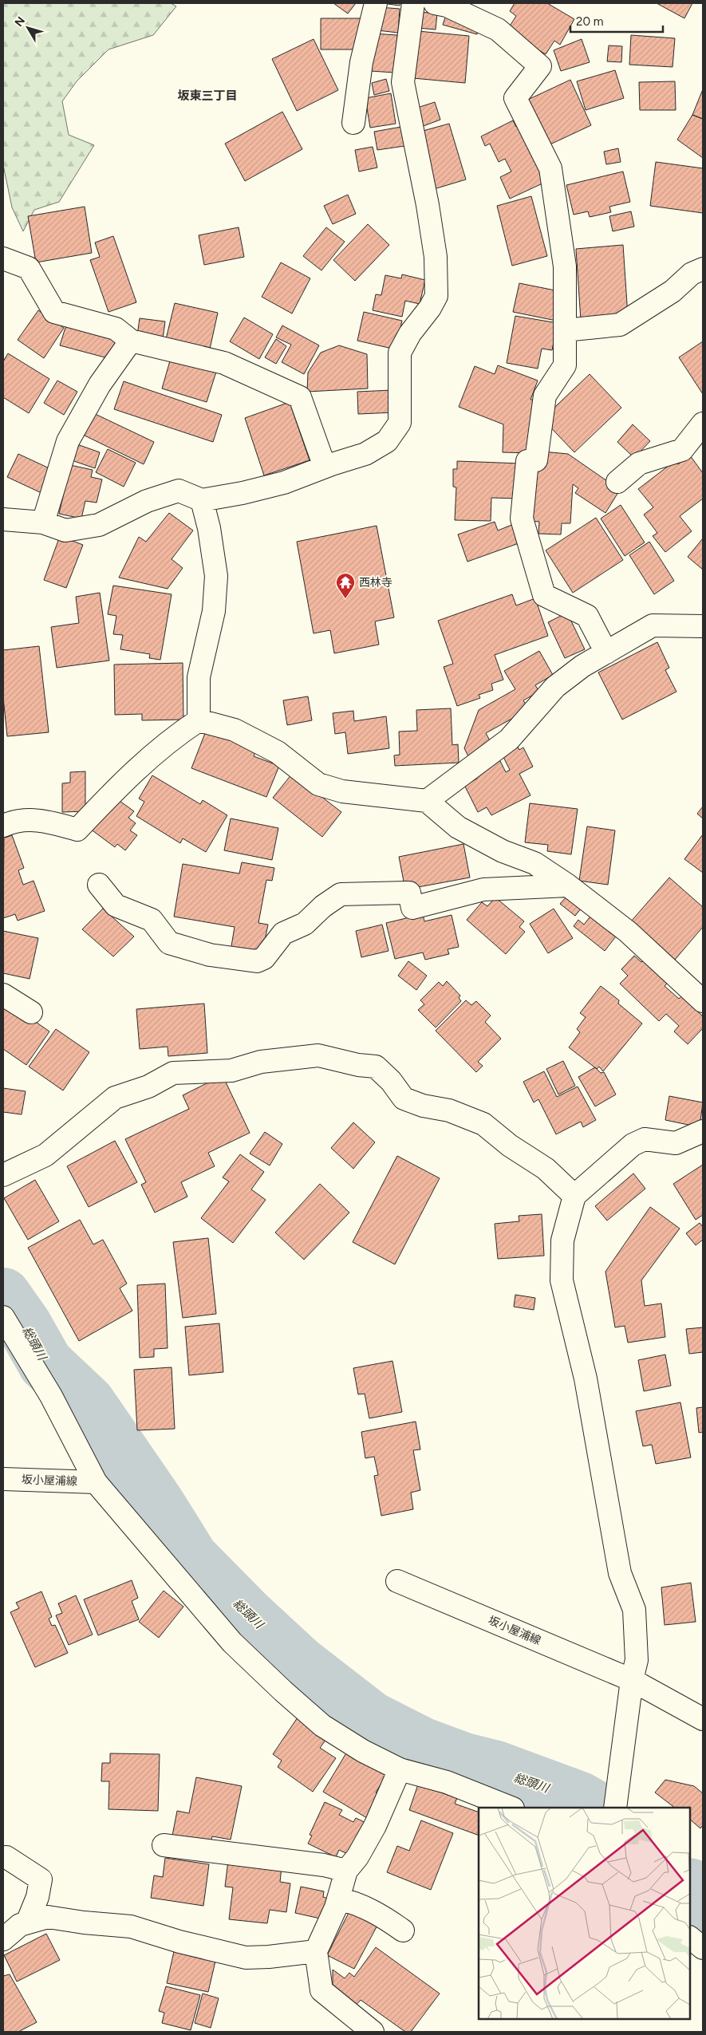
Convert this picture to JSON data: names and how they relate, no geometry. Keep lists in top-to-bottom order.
{
  "streets": {
    "street": ["坂小屋浦線"]
  },
  "districts": ["坂東三丁目"],
  "water": ["総頭川"],
  "places": {
    "temple": ["西林寺"]
  },
  "scale_bar": "20 m",
  "north": "top left"
}
